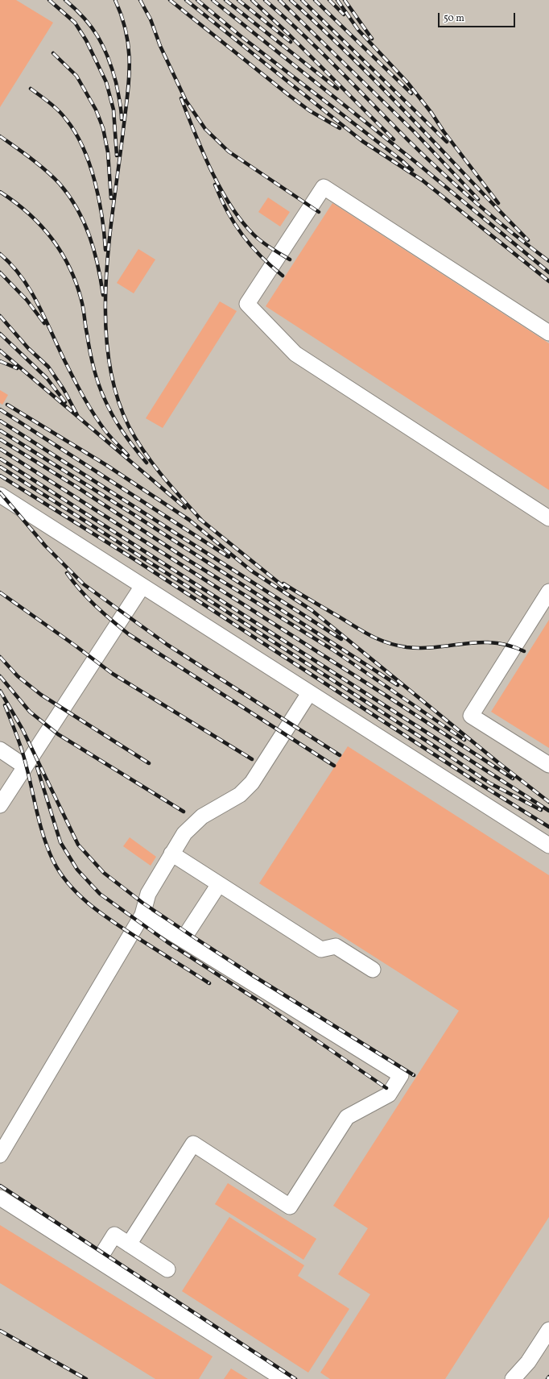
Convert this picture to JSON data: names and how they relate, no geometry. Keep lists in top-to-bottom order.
{
  "scale_bar": "50 m"
}
